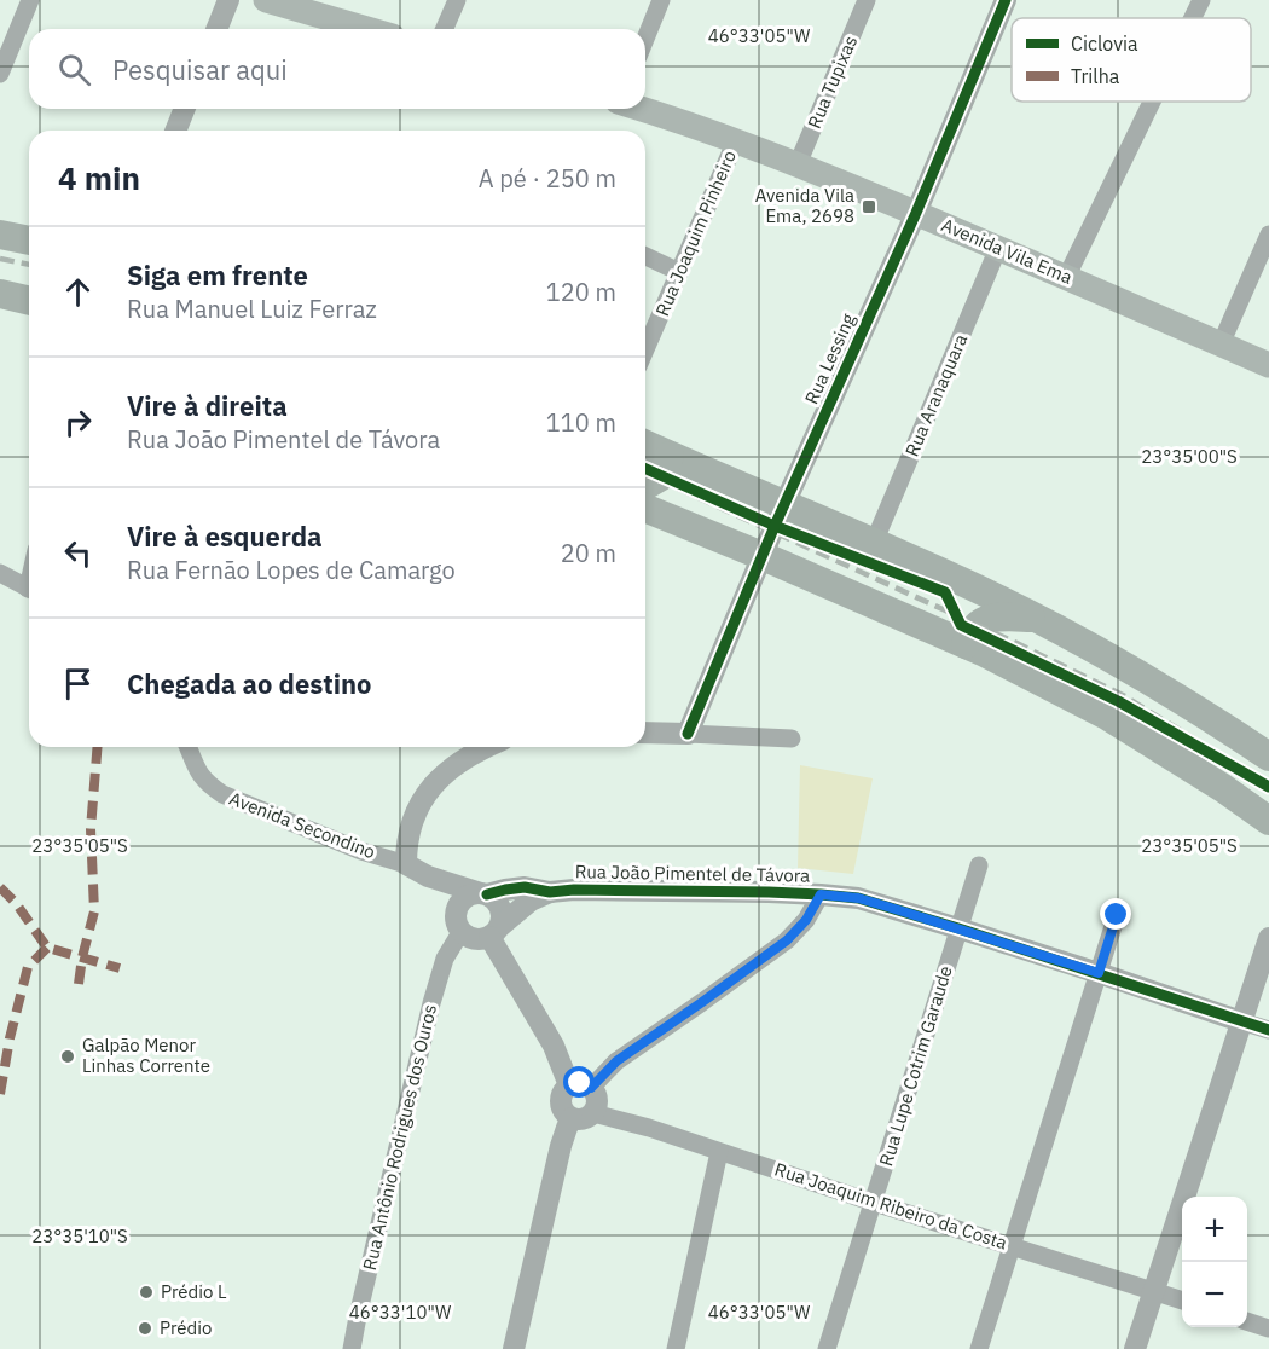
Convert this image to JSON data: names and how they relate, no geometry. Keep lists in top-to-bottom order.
{
  "streets": {
    "main road": ["Avenida Vila Ema"],
    "street": [
      "Rua Tupixas",
      "Rua Joaquim Pinheiro",
      "Rua Lessing",
      "Rua Aranaquara",
      "Avenida Secondino",
      "Rua João Pimentel de Távora",
      "Rua Lupe Cotrim Garaude",
      "Rua Antônio Rodrigues dos Ouros",
      "Rua Joaquim Ribeiro da Costa"
    ]
  },
  "crossings": [
    ["Rua Tupixas", "Avenida Vila Ema"],
    ["Rua Joaquim Pinheiro", "Avenida Vila Ema"],
    ["Avenida Vila Ema", "Rua Lessing"],
    ["Avenida Vila Ema", "Rua Aranaquara"],
    ["Rua João Pimentel de Távora", "Rua Lupe Cotrim Garaude"],
    ["Rua João Pimentel de Távora", "Rua Antônio Rodrigues dos Ouros"],
    ["Rua Lupe Cotrim Garaude", "Rua Joaquim Ribeiro da Costa"]
  ],
  "places": {
    "transit": ["Avenida Vila Ema, 2698"],
    "other": ["Galpão Menor Linhas Corrente", "Prédio L", "Prédio"]
  },
  "legend": ["Ciclovia", "Trilha"],
  "page": {
    "search": "Pesquisar aqui",
    "heading": ["4 min", "A pé · 250 m"],
    "list": [
      ["Siga em frente", "Rua Manuel Luiz Ferraz", "120 m"],
      ["Vire à direita", "Rua João Pimentel de Távora", "110 m"],
      ["Vire à esquerda", "Rua Fernão Lopes de Camargo", "20 m"],
      "Chegada ao destino"
    ],
    "map_buttons": ["+", "−"]
  },
  "coordinates": [
    "46°33'05\"W",
    "23°35'00\"S",
    "23°35'05\"S",
    "23°35'10\"S",
    "46°33'10\"W"
  ]
}
